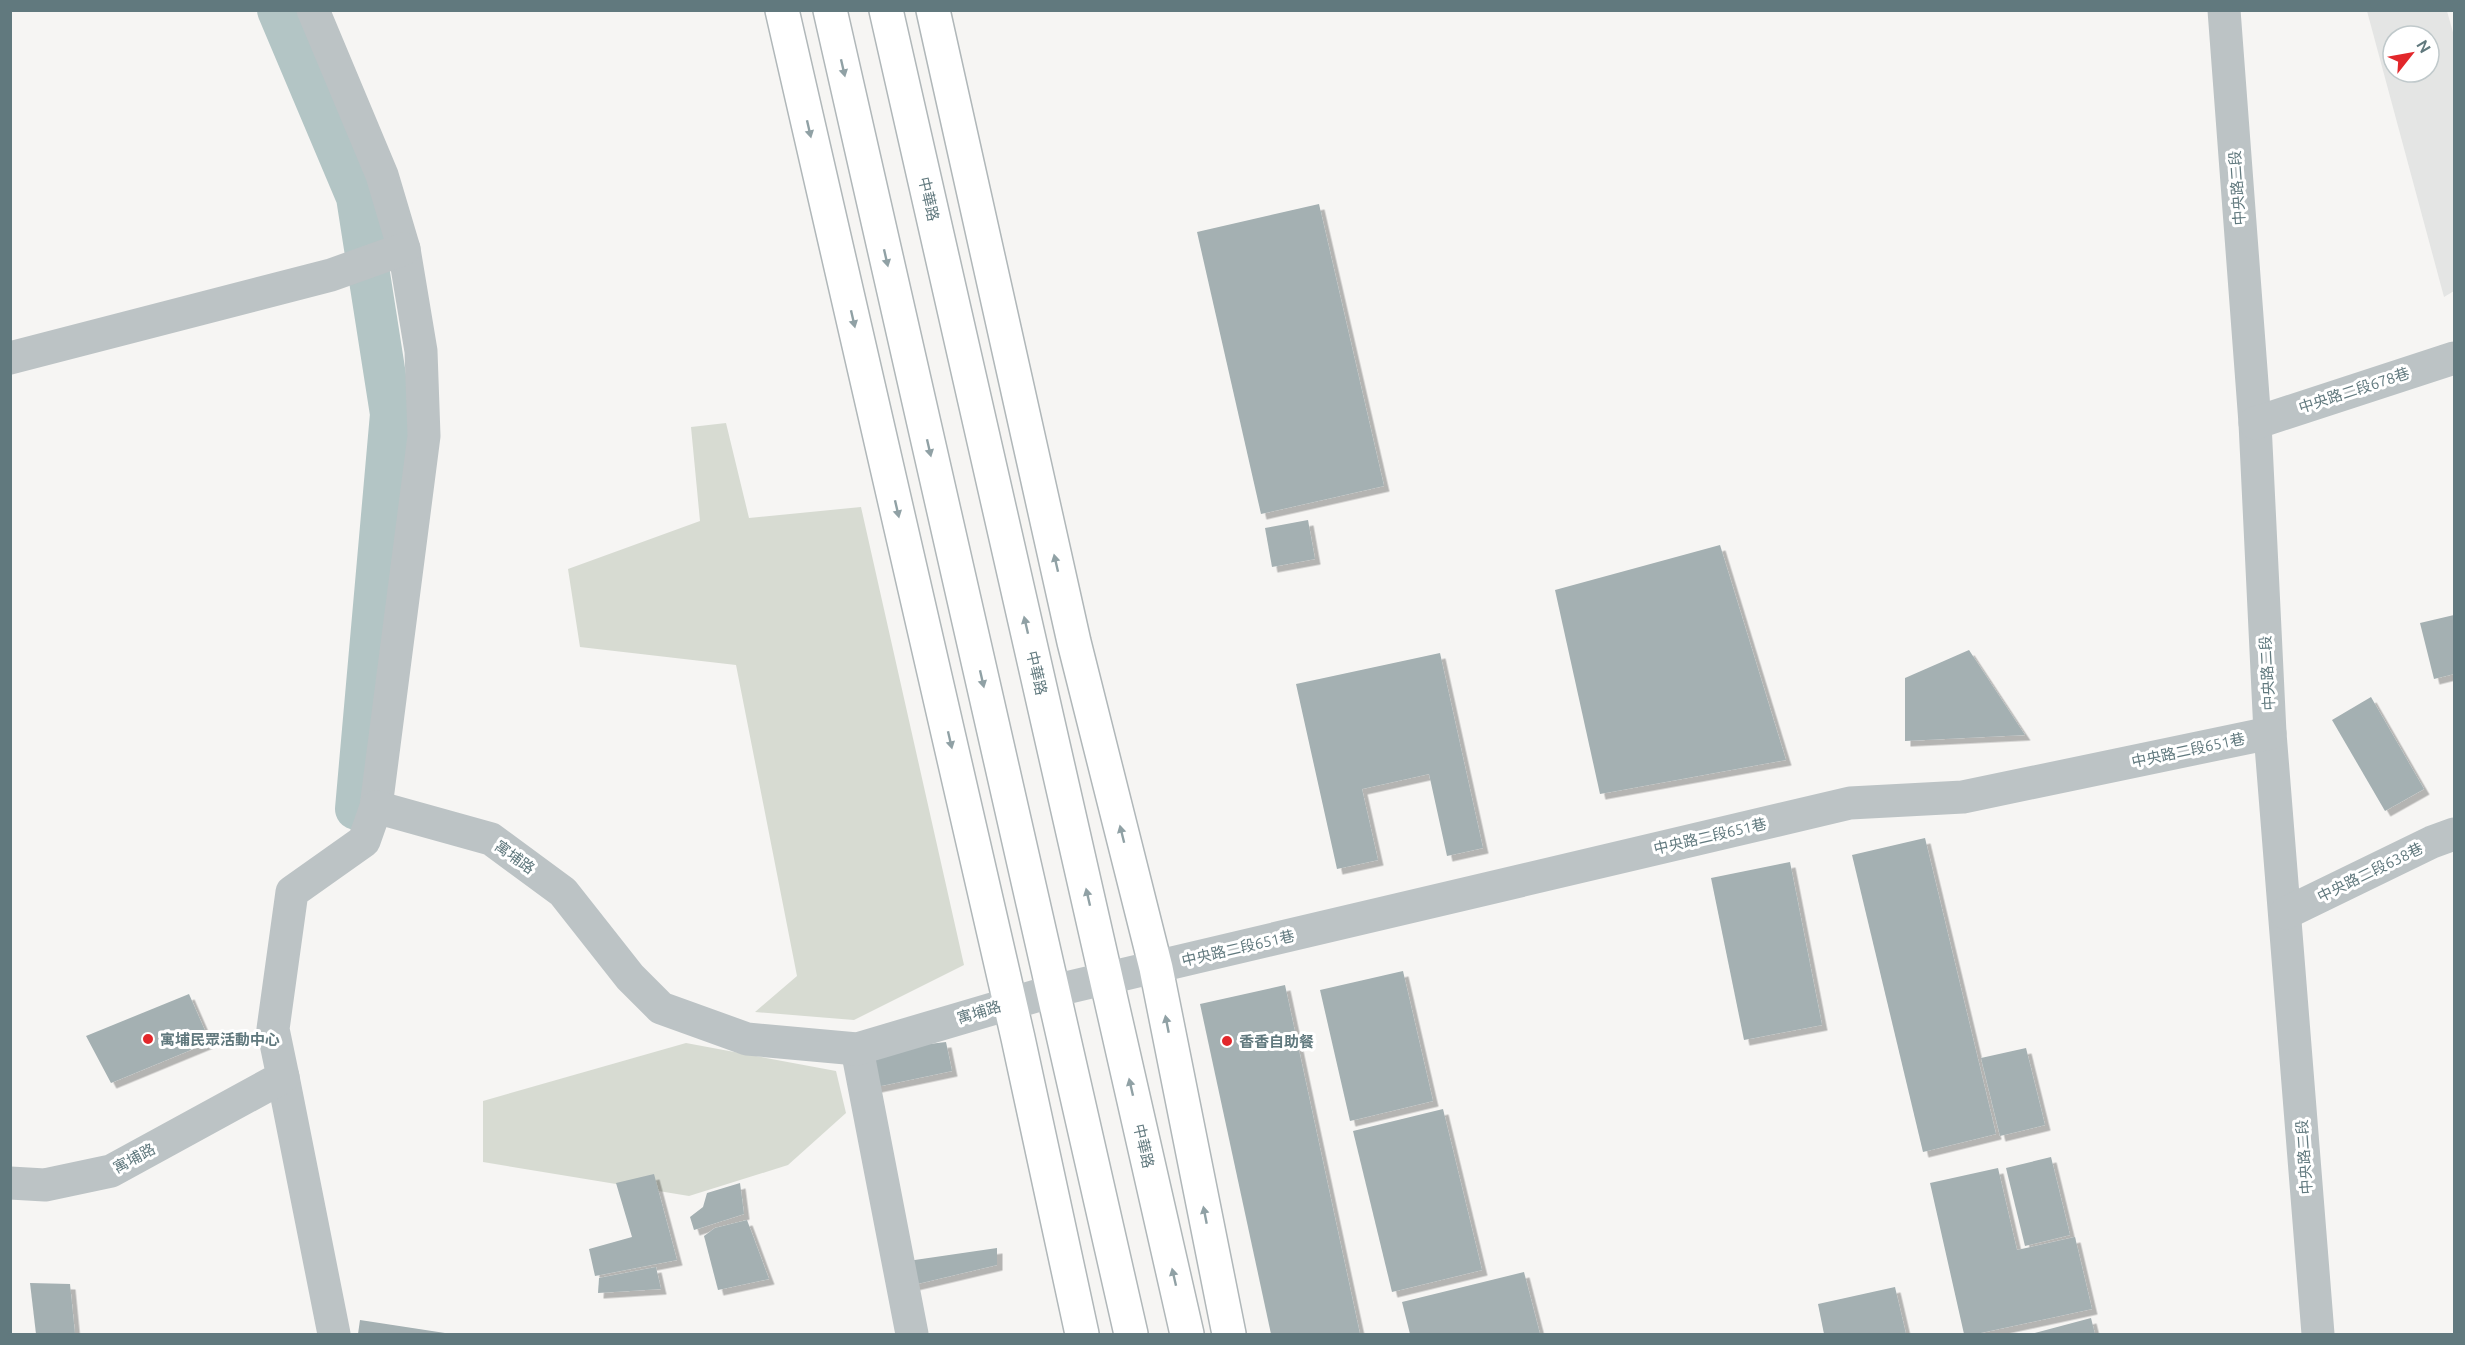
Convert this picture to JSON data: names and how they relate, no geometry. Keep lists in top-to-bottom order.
{
  "streets": {
    "main road": ["中華路"],
    "street": [
      "中央路二段",
      "中央路二段678巷",
      "中央路二段651巷",
      "寓埔路",
      "中央路二段638巷"
    ]
  },
  "crossings": [
    ["中央路二段", "中央路二段678巷"],
    ["中央路二段", "中央路二段651巷"],
    ["中央路二段", "中央路二段638巷"],
    ["中華路", "寓埔路"],
    ["中央路二段651巷", "寓埔路"]
  ],
  "places": ["寓埔民眾活動中心", "香香自助餐"],
  "north": "top right"
}
